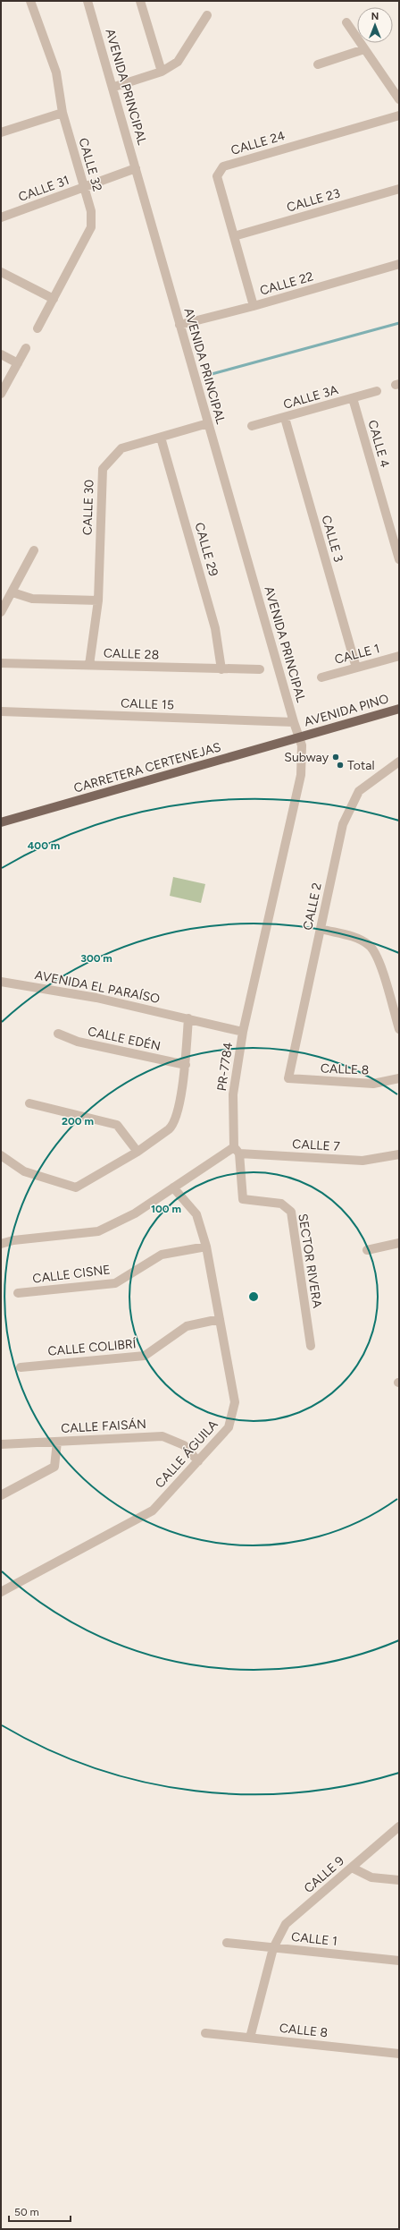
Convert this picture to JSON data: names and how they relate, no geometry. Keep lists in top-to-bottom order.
{
  "streets": {
    "main road": ["AVENIDA PINO", "CARRETERA CERTENEJAS"],
    "street": [
      "AVENIDA PRINCIPAL",
      "CALLE 24",
      "CALLE 32",
      "CALLE 31",
      "CALLE 23",
      "CALLE 22",
      "CALLE 3A",
      "CALLE 4",
      "CALLE 30",
      "CALLE 3",
      "CALLE 29",
      "CALLE 28",
      "CALLE 1",
      "CALLE 15",
      "CALLE 2",
      "AVENIDA EL PARAÍSO",
      "CALLE EDÉN",
      "PR-7784",
      "CALLE 8",
      "CALLE 7",
      "SECTOR RIVERA",
      "CALLE CISNE",
      "CALLE COLIBRÍ",
      "CALLE FAISÁN",
      "CALLE ÁGUILA",
      "CALLE 9"
    ]
  },
  "crossings": [
    ["AVENIDA PRINCIPAL", "CALLE 31"],
    ["AVENIDA PRINCIPAL", "CALLE 22"],
    ["AVENIDA PRINCIPAL", "CALLE 30"],
    ["AVENIDA PRINCIPAL", "CALLE 15"],
    ["AVENIDA PRINCIPAL", "AVENIDA PINO"],
    ["AVENIDA PRINCIPAL", "CARRETERA CERTENEJAS"],
    ["AVENIDA PRINCIPAL", "PR-7784"],
    ["CALLE 24", "CALLE 23"],
    ["CALLE 24", "CALLE 22"],
    ["CALLE 32", "CALLE 31"],
    ["CALLE 3A", "CALLE 4"],
    ["CALLE 3A", "CALLE 3"],
    ["CALLE 30", "CALLE 29"],
    ["CALLE 30", "CALLE 28"],
    ["CALLE 3", "CALLE 1"],
    ["CALLE 29", "CALLE 28"],
    ["CALLE 1", "CALLE 9"],
    ["AVENIDA PINO", "CARRETERA CERTENEJAS"],
    ["AVENIDA PINO", "PR-7784"],
    ["CARRETERA CERTENEJAS", "PR-7784"],
    ["CALLE 2", "CALLE 8"],
    ["AVENIDA EL PARAÍSO", "PR-7784"],
    ["PR-7784", "CALLE 7"],
    ["PR-7784", "SECTOR RIVERA"],
    ["CALLE 8", "CALLE 9"],
    ["CALLE 7", "SECTOR RIVERA"],
    ["CALLE CISNE", "CALLE ÁGUILA"],
    ["CALLE COLIBRÍ", "CALLE ÁGUILA"],
    ["CALLE FAISÁN", "CALLE ÁGUILA"]
  ],
  "places": ["Subway", "Total"],
  "scale_bar": "50 m",
  "north": "top",
  "rings": [
    "400 m",
    "300 m",
    "200 m",
    "100 m"
  ]
}
